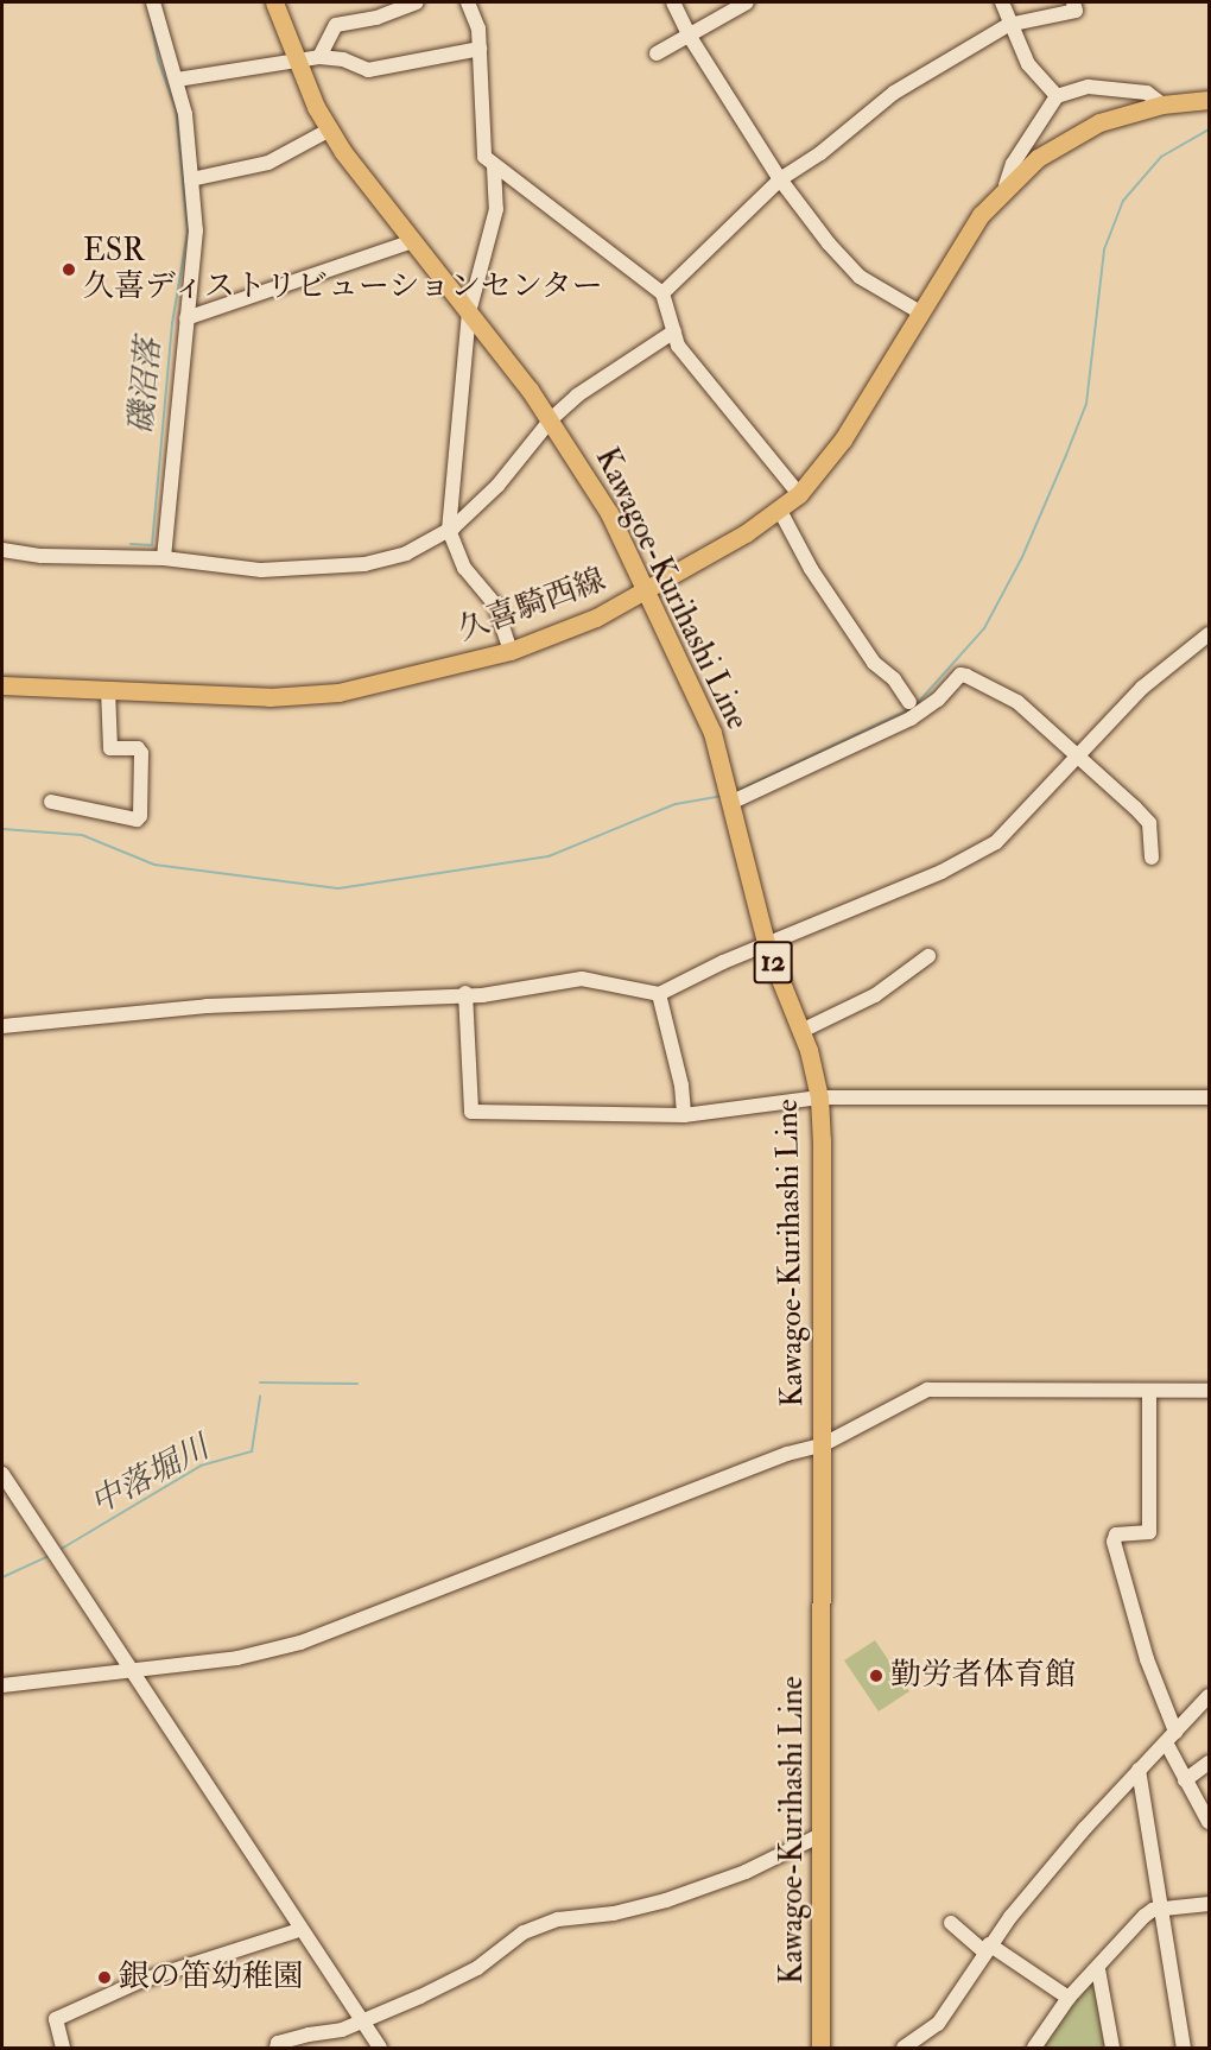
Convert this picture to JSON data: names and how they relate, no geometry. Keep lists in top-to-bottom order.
{
  "streets": {
    "main road": ["Kawagoe-Kurihashi Line", "久喜騎西線", "12"]
  },
  "crossings": [
    ["Kawagoe-Kurihashi Line", "久喜騎西線"]
  ],
  "water": ["磯沼落", "中落堀川"],
  "places": ["ESR 久喜ディストリビューションセンター", "勤労者体育館", "銀の笛幼稚園"]
}
